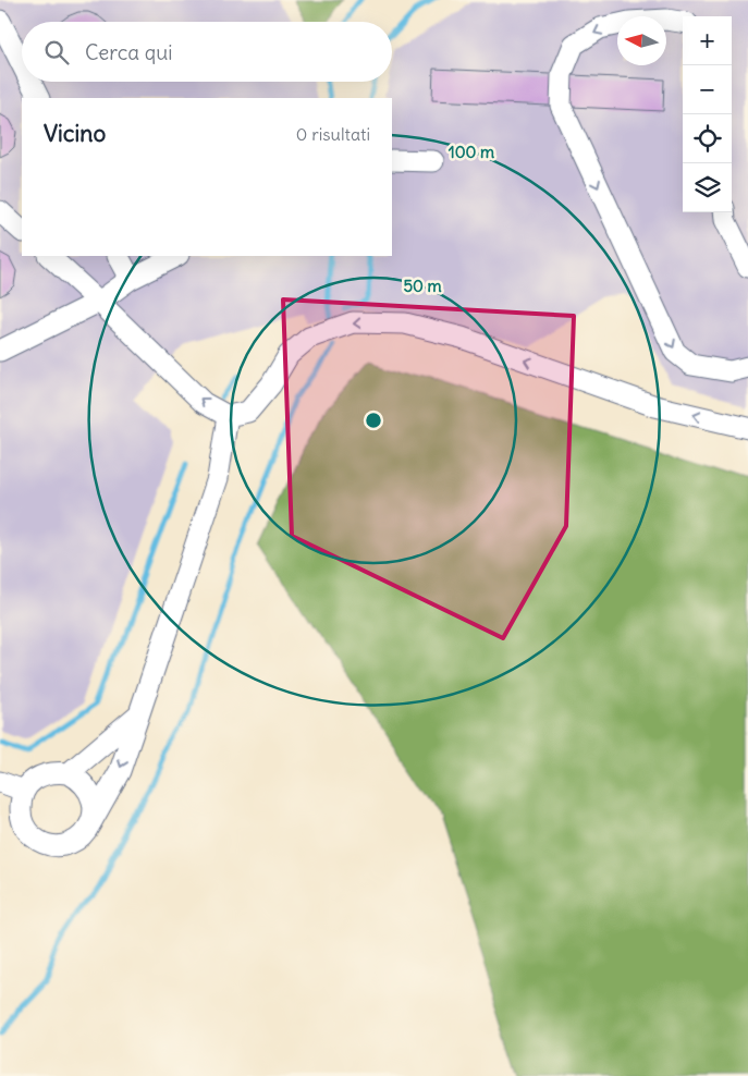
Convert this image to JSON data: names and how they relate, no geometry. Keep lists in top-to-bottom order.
{
  "north": "left",
  "page": {
    "map_buttons": ["+", "−"],
    "search": "Cerca qui",
    "heading": ["Vicino", "0 risultati"]
  },
  "rings": ["100 m", "50 m"]
}
